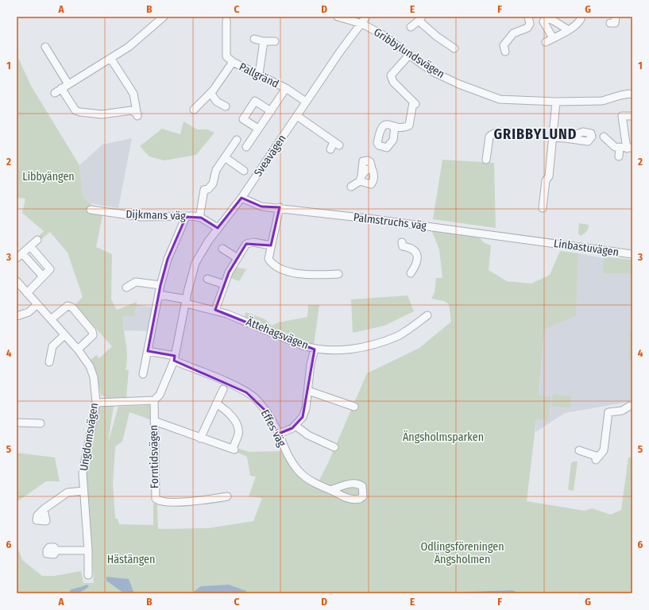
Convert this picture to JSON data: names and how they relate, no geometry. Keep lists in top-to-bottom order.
{
  "streets": {
    "street": [
      "Gribbylundsvägen",
      "Pallgränd",
      "Sveavägen",
      "Dijkmans väg",
      "Palmstruchs väg",
      "Linbastuvägen",
      "Ättehagsvägen",
      "Effes väg",
      "Ungdomsvägen",
      "Forntidsvägen"
    ]
  },
  "crossings": [
    ["Gribbylundsvägen", "Sveavägen"],
    ["Pallgränd", "Sveavägen"],
    ["Sveavägen", "Dijkmans väg"],
    ["Sveavägen", "Palmstruchs väg"],
    ["Sveavägen", "Ättehagsvägen"],
    ["Sveavägen", "Effes väg"],
    ["Sveavägen", "Forntidsvägen"],
    ["Palmstruchs väg", "Linbastuvägen"]
  ],
  "districts": ["GRIBBYLUND"],
  "parks": [
    "Libbyängen",
    "Ängsholmsparken",
    "Odlingsföreningen Ängsholmen",
    "Hästängen"
  ],
  "grid": {
    "columns": [
      "A",
      "B",
      "C",
      "D",
      "E",
      "F",
      "G"
    ],
    "rows": [
      "1",
      "2",
      "3",
      "4",
      "5",
      "6"
    ]
  }
}
